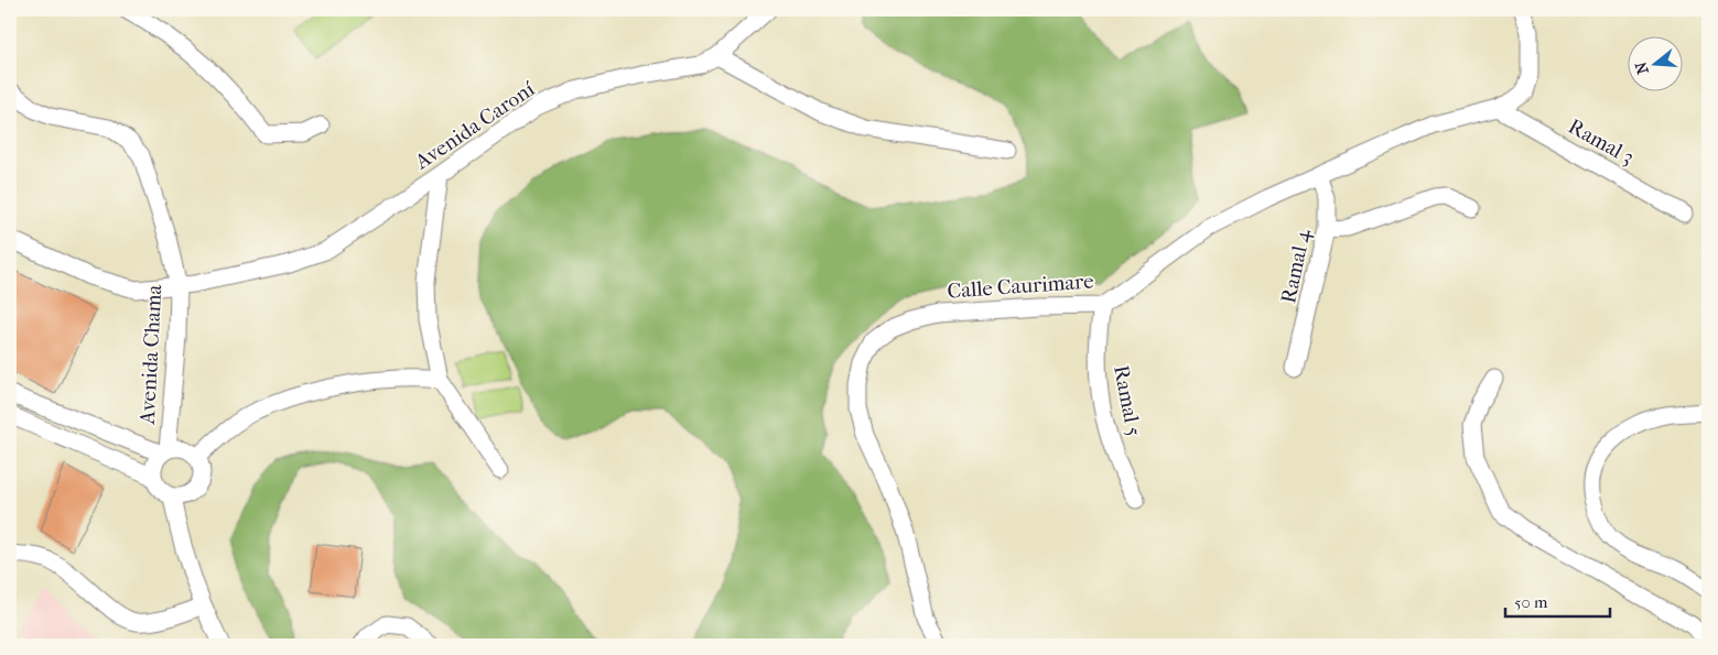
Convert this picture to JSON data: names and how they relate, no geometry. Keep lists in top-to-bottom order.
{
  "streets": {
    "street": [
      "Avenida Caroní",
      "Ramal 3",
      "Ramal 4",
      "Calle Caurimare",
      "Avenida Chama",
      "Ramal 5"
    ]
  },
  "crossings": [
    ["Avenida Caroní", "Avenida Chama"],
    ["Ramal 3", "Calle Caurimare"],
    ["Ramal 4", "Calle Caurimare"],
    ["Calle Caurimare", "Ramal 5"]
  ],
  "scale_bar": "50 m",
  "north": "left"
}
